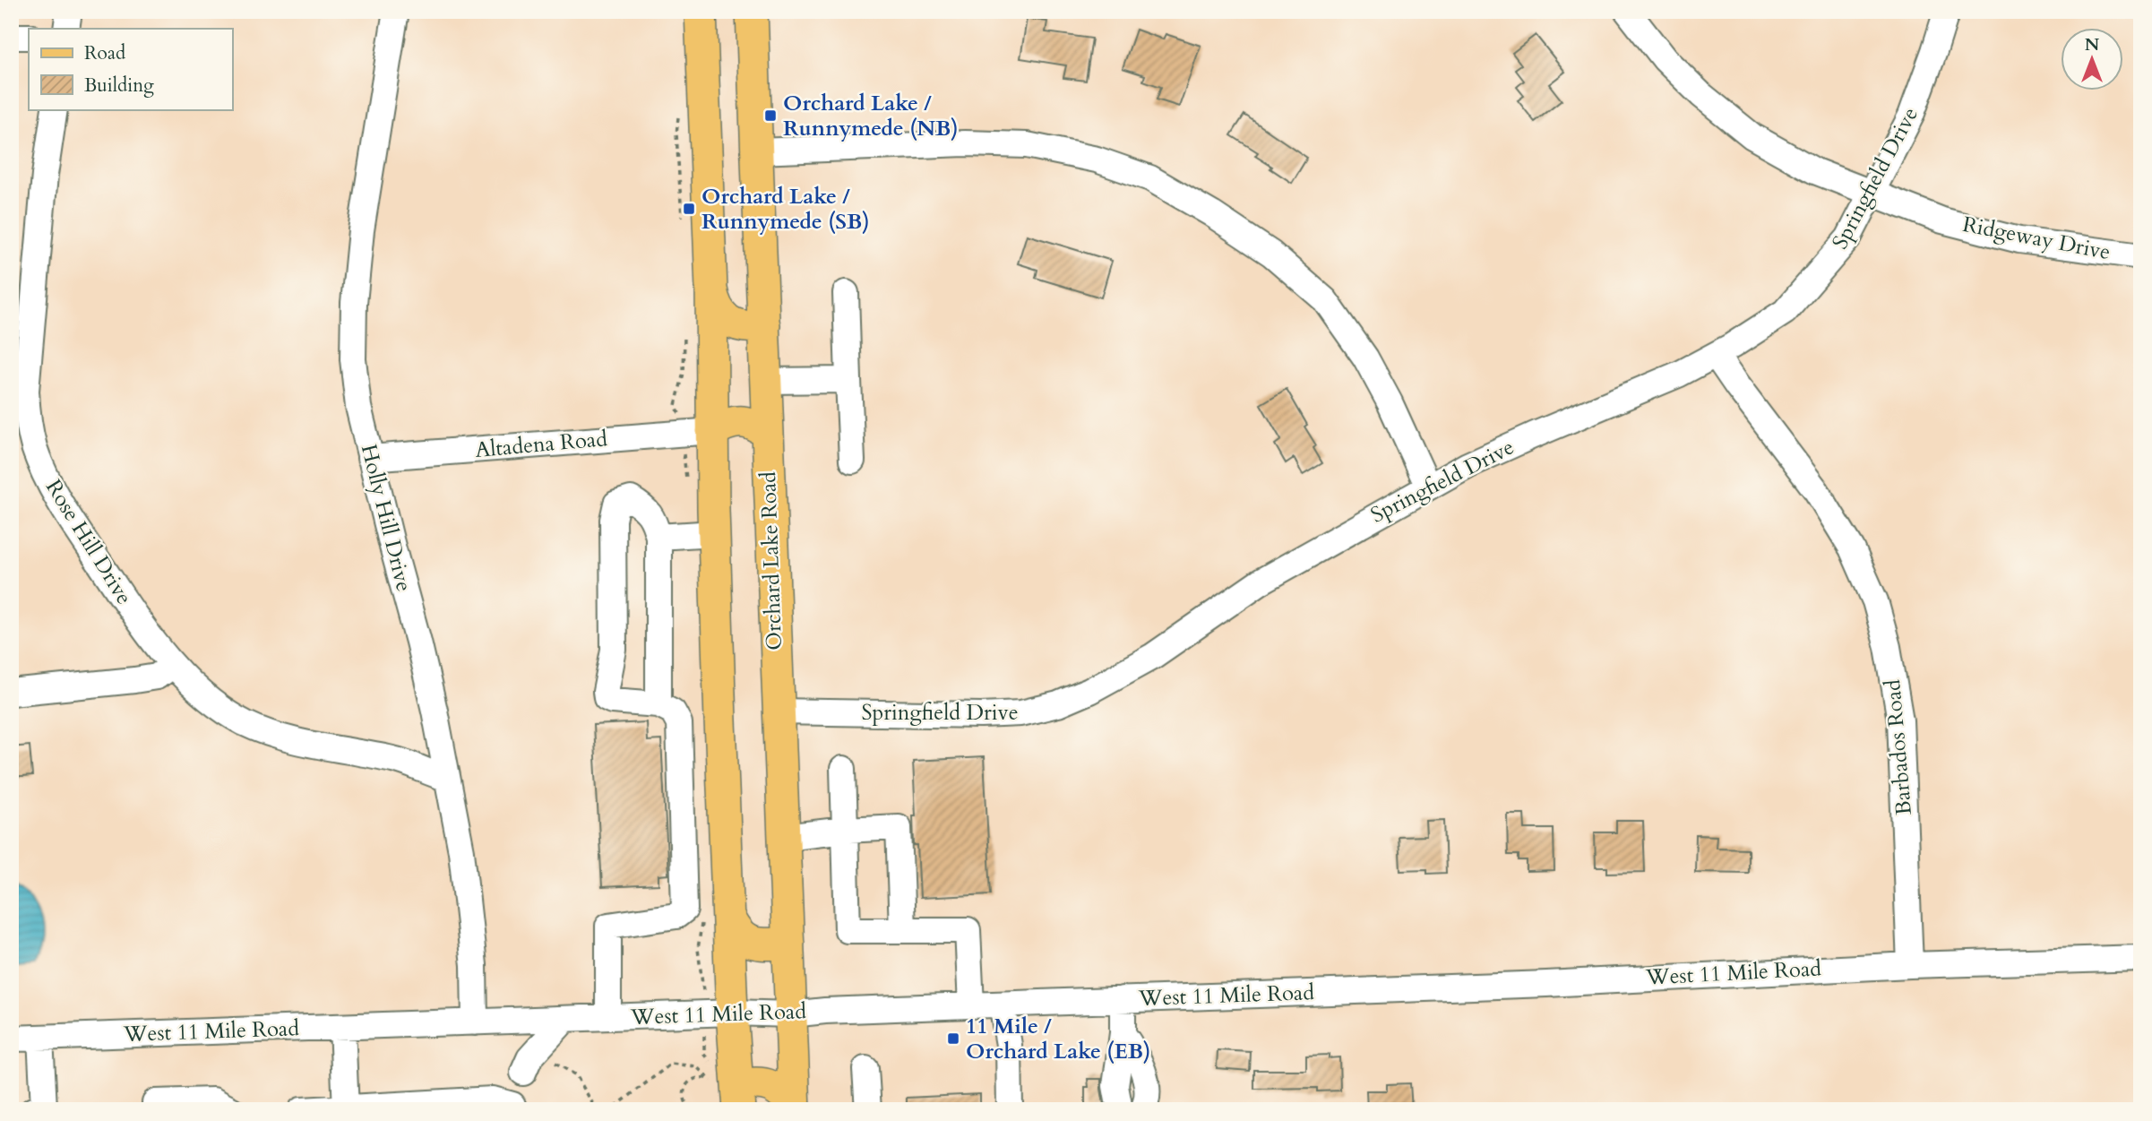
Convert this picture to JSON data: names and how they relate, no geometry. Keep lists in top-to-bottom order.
{
  "streets": {
    "main road": ["Orchard Lake Road"],
    "street": [
      "Springfield Drive",
      "Ridgeway Drive",
      "Altadena Road",
      "Holly Hill Drive",
      "Rose Hill Drive",
      "Barbados Road",
      "West 11 Mile Road"
    ]
  },
  "crossings": [
    ["Springfield Drive", "Ridgeway Drive"],
    ["Springfield Drive", "Orchard Lake Road"],
    ["Springfield Drive", "Barbados Road"],
    ["Altadena Road", "Holly Hill Drive"],
    ["Holly Hill Drive", "Rose Hill Drive"],
    ["Holly Hill Drive", "West 11 Mile Road"],
    ["Orchard Lake Road", "West 11 Mile Road"],
    ["Barbados Road", "West 11 Mile Road"]
  ],
  "places": {
    "transit": ["Orchard Lake / Runnymede (NB)", "Orchard Lake / Runnymede (SB)", "11 Mile / Orchard Lake (EB)"]
  },
  "legend": ["Road", "Building"],
  "north": "top"
}
